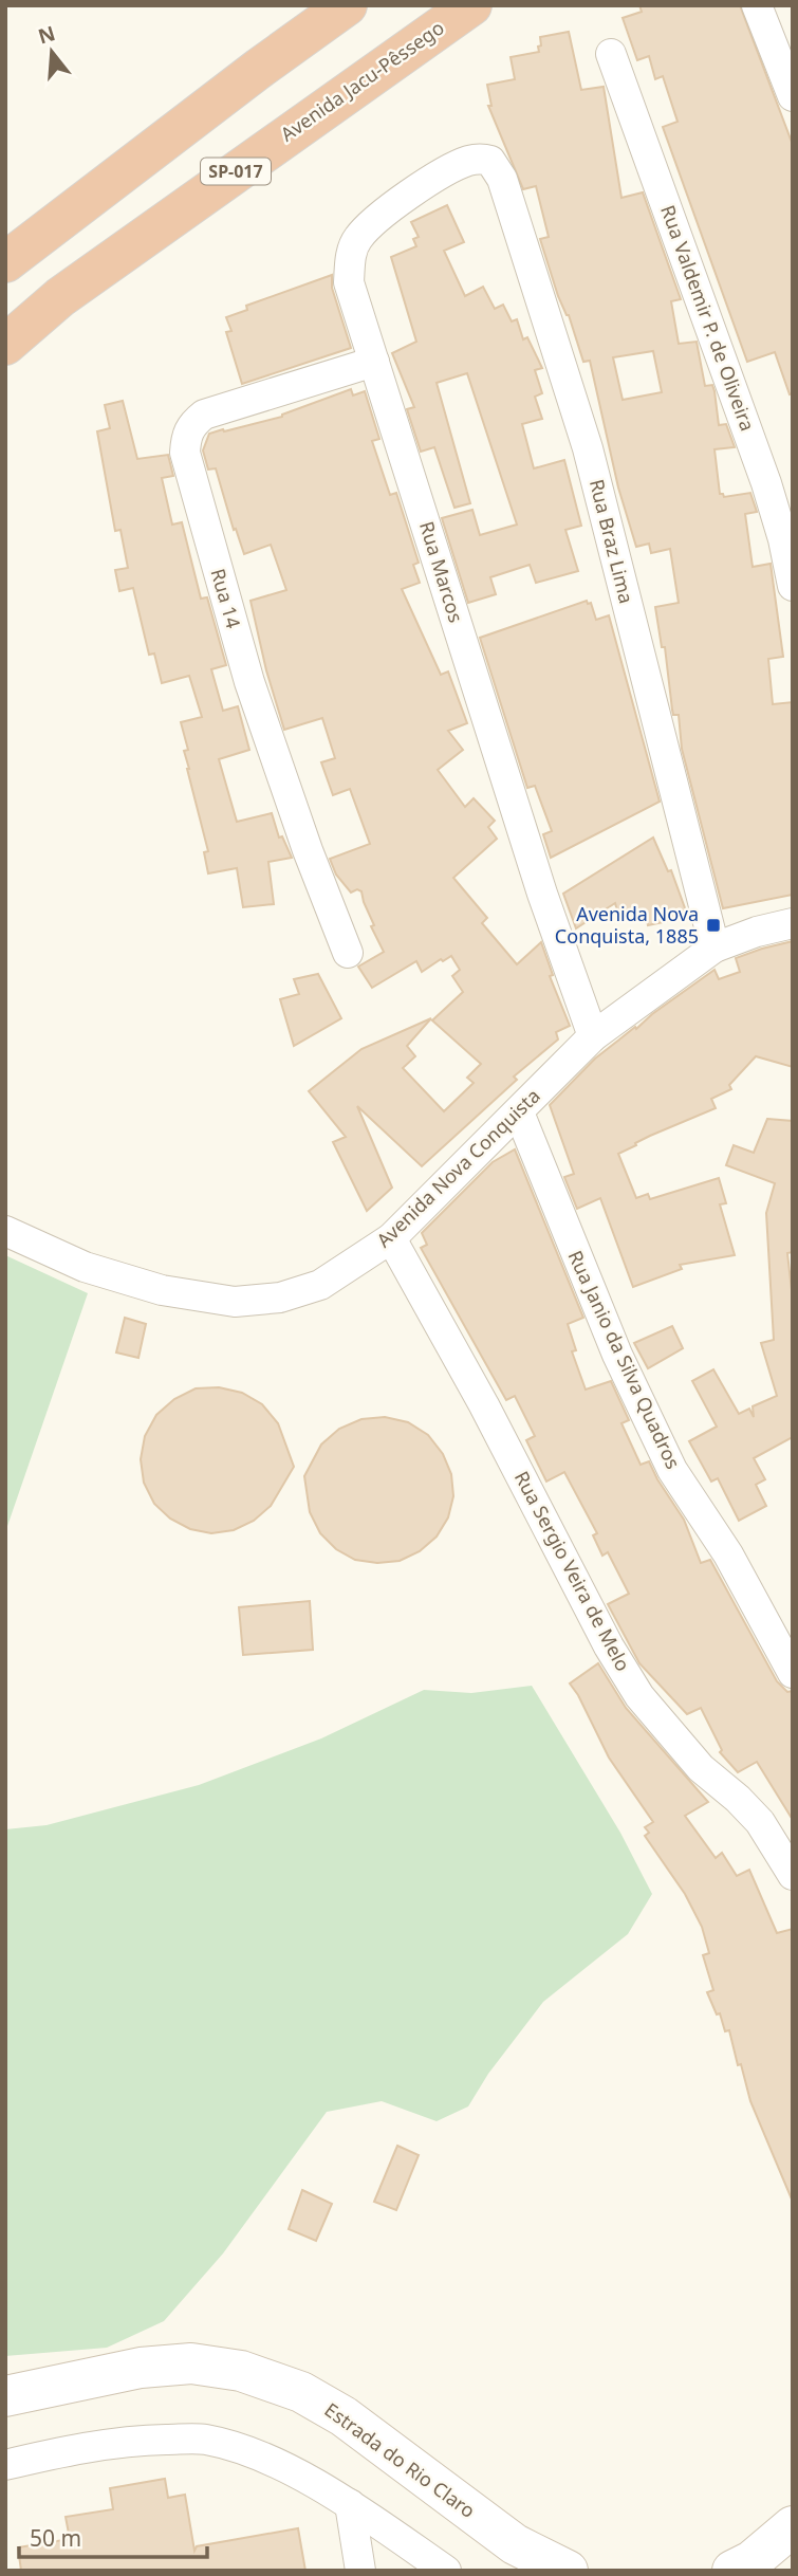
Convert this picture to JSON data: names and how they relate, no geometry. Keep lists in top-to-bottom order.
{
  "streets": {
    "highway": ["Avenida Jacu-Pêssego", "SP-017"],
    "main road": ["Estrada do Rio Claro"],
    "street": [
      "Rua Valdemir P. de Oliveira",
      "Rua Braz Lima",
      "Rua Marcos",
      "Rua 14",
      "Avenida Nova Conquista",
      "Rua Janio da Silva Quadros",
      "Rua Sergio Veira de Melo"
    ]
  },
  "crossings": [
    ["Rua Braz Lima", "Rua Marcos"],
    ["Rua Braz Lima", "Avenida Nova Conquista"],
    ["Rua Marcos", "Rua 14"],
    ["Rua Marcos", "Avenida Nova Conquista"],
    ["Avenida Nova Conquista", "Rua Janio da Silva Quadros"],
    ["Avenida Nova Conquista", "Rua Sergio Veira de Melo"]
  ],
  "places": {
    "transit": ["Avenida Nova Conquista, 1885"]
  },
  "scale_bar": "50 m",
  "north": "top"
}
